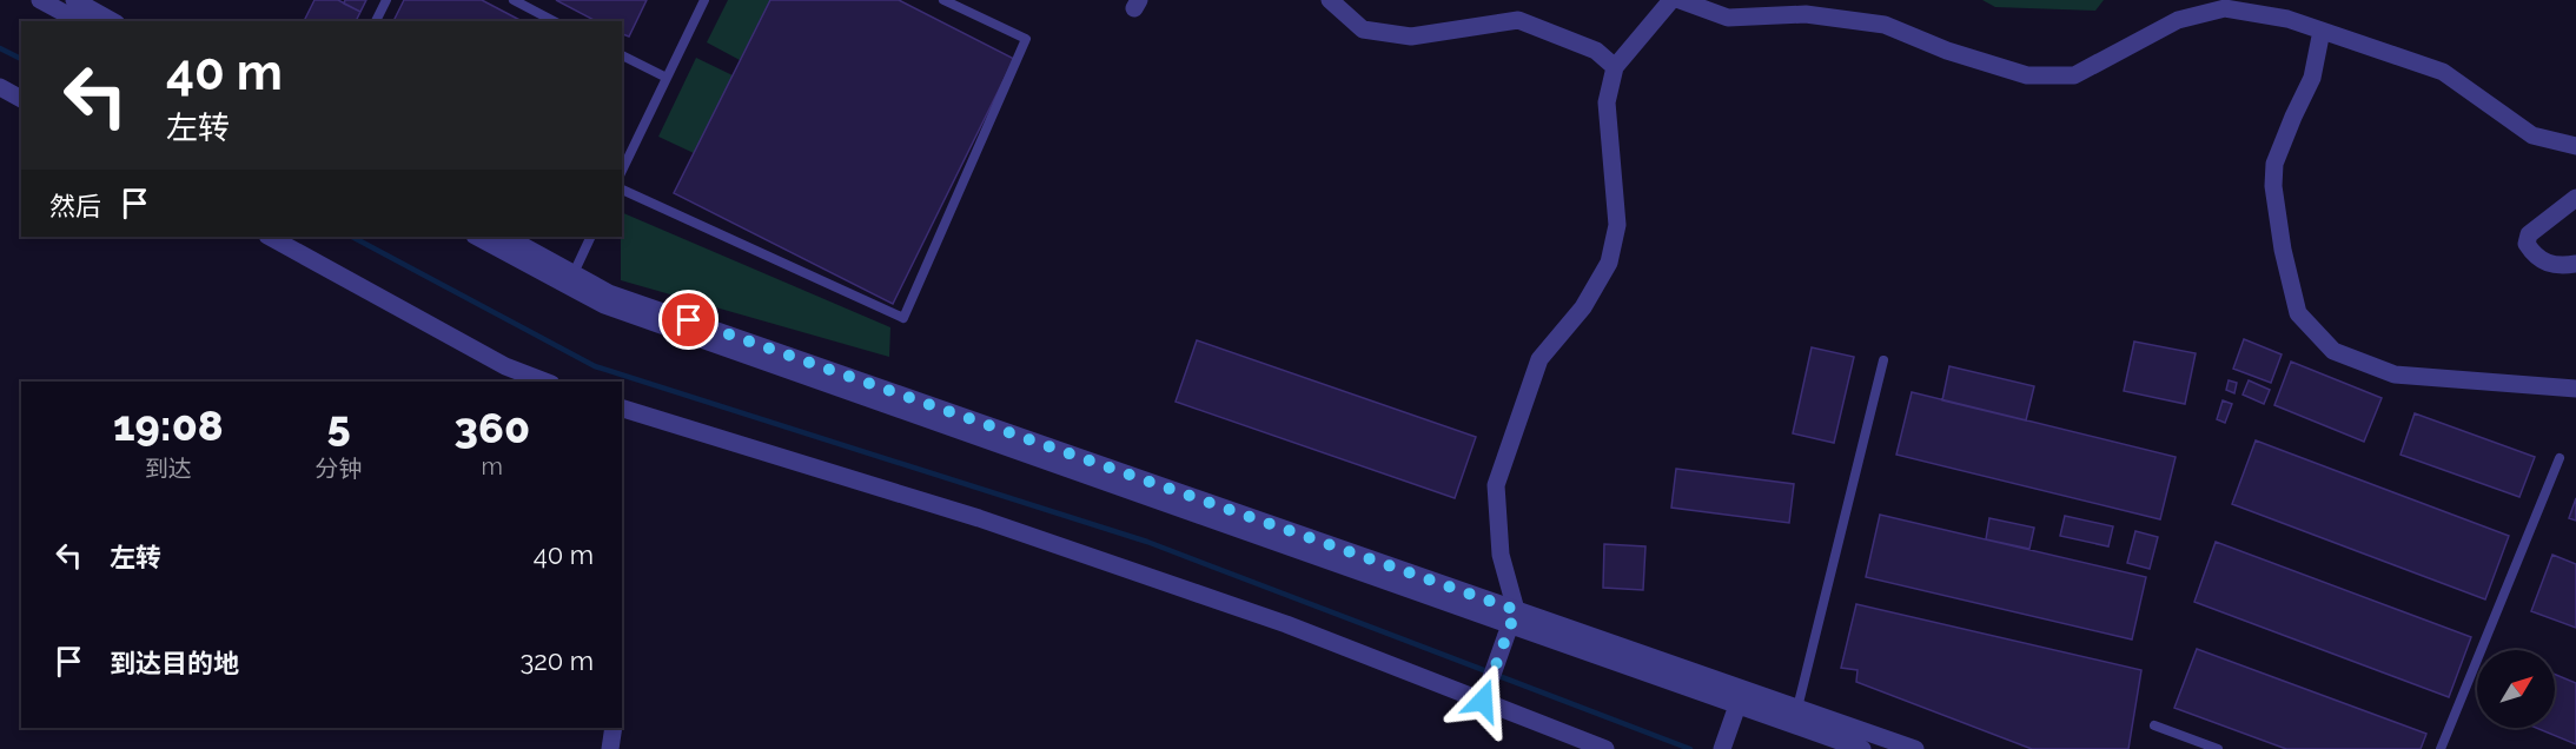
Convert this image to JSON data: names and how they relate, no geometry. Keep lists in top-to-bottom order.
{
  "north": "top right",
  "page": {
    "turn": ["40 m", "左转"],
    "then": "然后",
    "eta": [
      "19:08",
      "到达",
      "5",
      "分钟",
      "360",
      "m"
    ],
    "list": [
      {
        "name": "左转",
        "value": "40 m"
      },
      {
        "name": "到达目的地",
        "value": "320 m"
      }
    ]
  }
}
